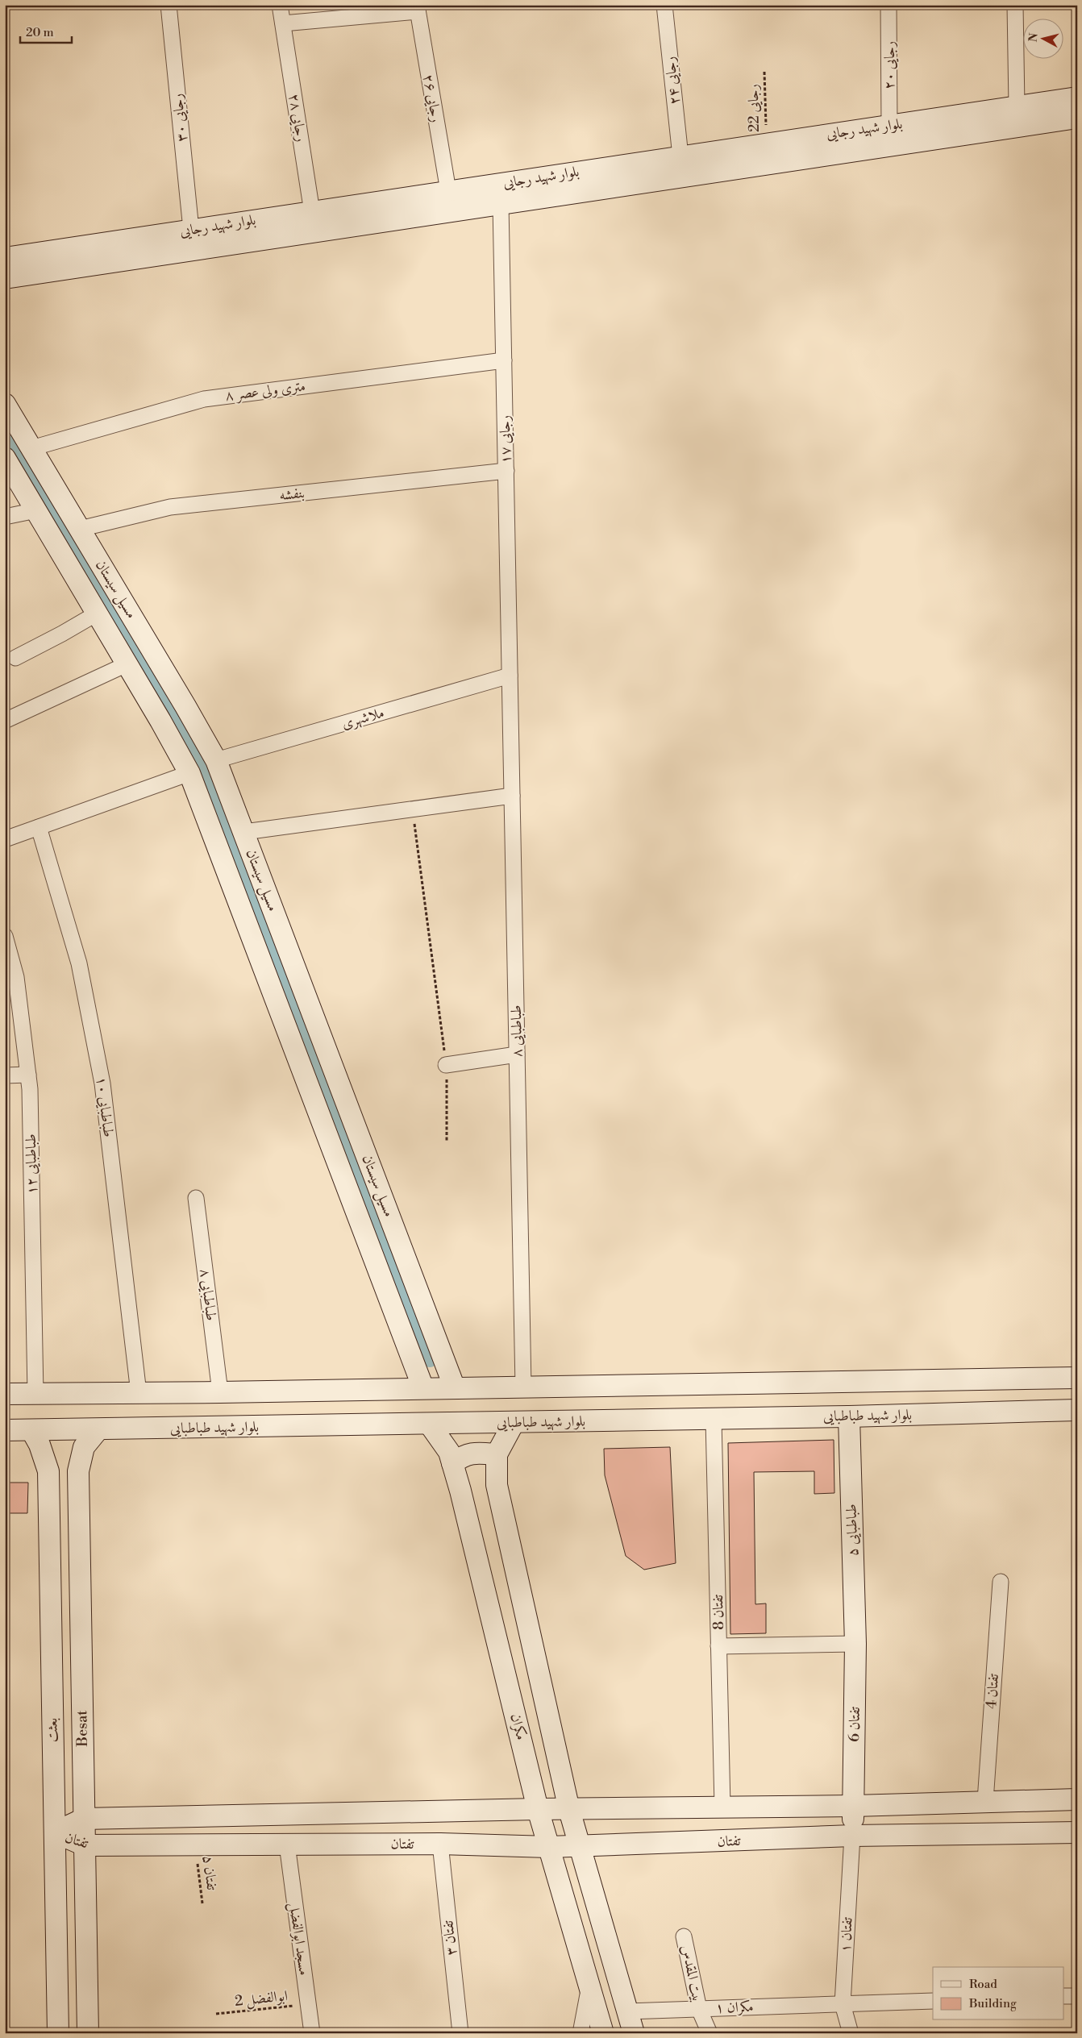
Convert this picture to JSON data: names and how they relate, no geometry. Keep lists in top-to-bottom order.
{
  "streets": {
    "street": [
      "رجایی ۲۰",
      "رجایی ۲۴",
      "رجایی ۲۶",
      "رجایی ۳۰",
      "رجایی ۲۸",
      "بلوار شهید رجایی",
      "۸ متری ولی عصر",
      "رجایی ۱۷",
      "بنفشه",
      "مسیل سیستان",
      "ملاشهری",
      "طباطبایی ۸",
      "طباطبایی ۱۰",
      "طباطبایی ۱۲",
      "بلوار شهید طباطبایی",
      "طباطبایی ۵",
      "تفتان 8",
      "تفتان 4",
      "تفتان 6",
      "مکران",
      "Besat",
      "بعثت",
      "تفتان",
      "تفتان ۱",
      "تفتان ۳",
      "مسجد ابوالفضل",
      "بیت المقدس",
      "مکران ۱"
    ],
    "path": ["رجایی 22", "تفتان ۵", "ابوالفضل 2"]
  },
  "crossings": [
    ["رجایی ۲۰", "بلوار شهید رجایی"],
    ["رجایی ۲۴", "بلوار شهید رجایی"],
    ["رجایی ۲۶", "بلوار شهید رجایی"],
    ["رجایی 22", "بلوار شهید رجایی"],
    ["رجایی ۳۰", "بلوار شهید رجایی"],
    ["رجایی ۲۸", "بلوار شهید رجایی"],
    ["بلوار شهید رجایی", "رجایی ۱۷"],
    ["۸ متری ولی عصر", "رجایی ۱۷"],
    ["۸ متری ولی عصر", "مسیل سیستان"],
    ["رجایی ۱۷", "بنفشه"],
    ["رجایی ۱۷", "ملاشهری"],
    ["رجایی ۱۷", "طباطبایی ۸"],
    ["بنفشه", "مسیل سیستان"],
    ["مسیل سیستان", "ملاشهری"],
    ["ملاشهری", "طباطبایی ۸"],
    ["بلوار شهید طباطبایی", "طباطبایی ۵"],
    ["بلوار شهید طباطبایی", "تفتان 8"],
    ["بلوار شهید طباطبایی", "مکران"],
    ["بلوار شهید طباطبایی", "Besat"],
    ["بلوار شهید طباطبایی", "بعثت"],
    ["طباطبایی ۵", "تفتان 6"],
    ["تفتان 8", "تفتان"],
    ["تفتان 4", "تفتان"],
    ["تفتان 6", "تفتان"],
    ["تفتان 6", "تفتان ۱"],
    ["مکران", "تفتان"],
    ["Besat", "تفتان"],
    ["بعثت", "تفتان"],
    ["تفتان", "تفتان ۵"],
    ["تفتان", "تفتان ۱"],
    ["تفتان", "تفتان ۳"],
    ["تفتان", "مسجد ابوالفضل"],
    ["تفتان ۱", "مکران ۱"],
    ["مسجد ابوالفضل", "ابوالفضل 2"],
    ["بیت المقدس", "مکران ۱"]
  ],
  "legend": ["Road", "Building"],
  "scale_bar": "20 m",
  "north": "left"
}
